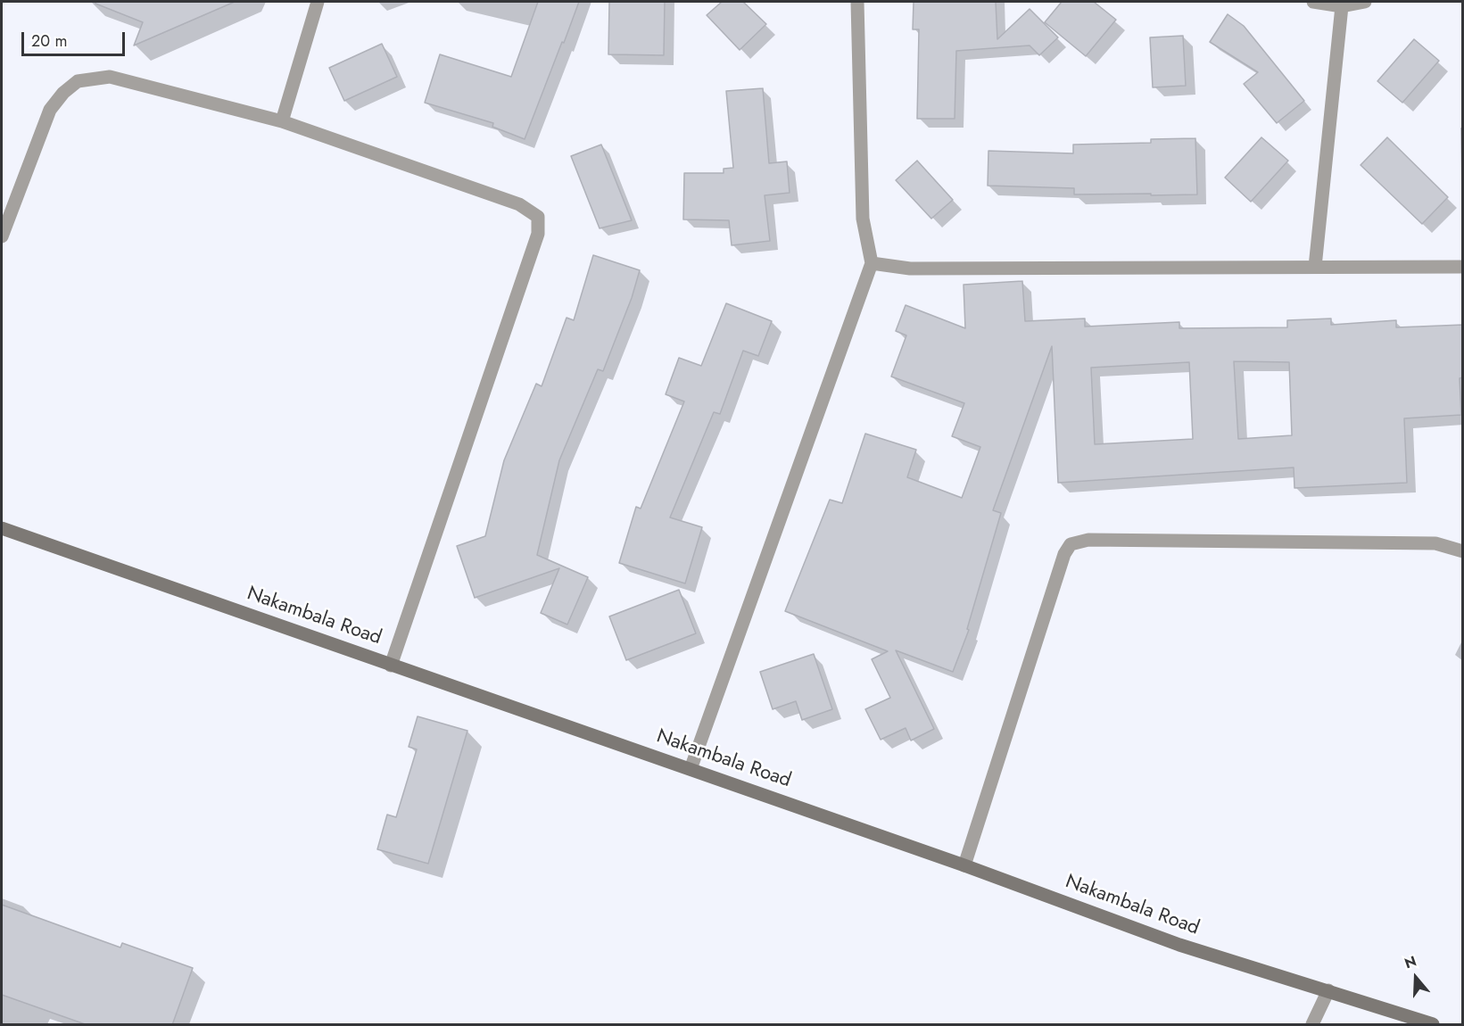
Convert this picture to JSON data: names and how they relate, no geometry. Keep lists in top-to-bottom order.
{
  "streets": {
    "main road": ["Nakambala Road"]
  },
  "scale_bar": "20 m",
  "north": "top"
}
